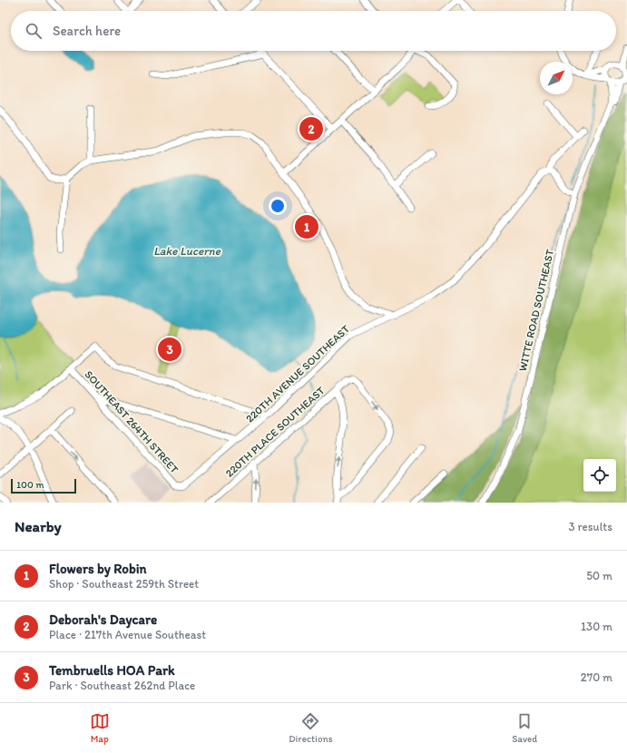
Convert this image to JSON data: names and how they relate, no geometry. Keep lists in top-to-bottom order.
{
  "streets": {
    "street": [
      "WITTE ROAD SOUTHEAST",
      "220TH AVENUE SOUTHEAST",
      "SOUTHEAST 264TH STREET",
      "220TH PLACE SOUTHEAST"
    ]
  },
  "crossings": [
    ["220TH AVENUE SOUTHEAST", "SOUTHEAST 264TH STREET"]
  ],
  "water": ["Lake Lucerne"],
  "scale_bar": "100 m",
  "north": "top right",
  "page": {
    "search": "Search here",
    "pins": ["2", "1", "3"],
    "scale": "100 m",
    "heading": ["Nearby", "3 results"],
    "list": [
      {
        "mark": "1",
        "name": "Flowers by Robin",
        "note": "Shop · Southeast 259th Street",
        "value": "50 m"
      },
      {
        "mark": "2",
        "name": "Deborah's Daycare",
        "note": "Place · 217th Avenue Southeast",
        "value": "130 m"
      },
      {
        "mark": "3",
        "name": "Tembruells HOA Park",
        "note": "Park · Southeast 262nd Place",
        "value": "270 m"
      }
    ],
    "nav": ["Map", "Directions", "Saved"]
  }
}
